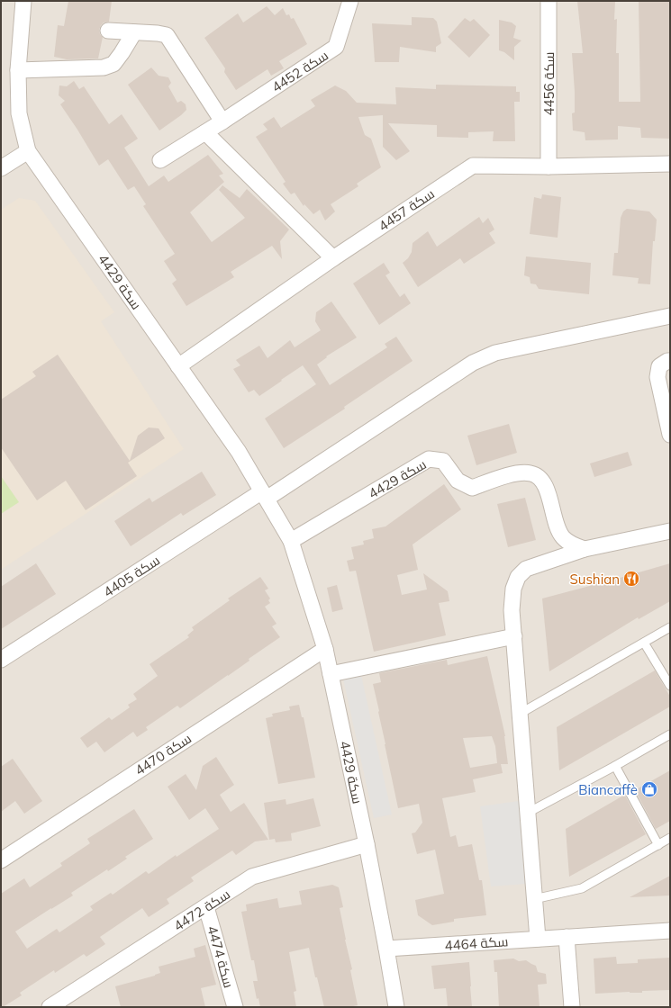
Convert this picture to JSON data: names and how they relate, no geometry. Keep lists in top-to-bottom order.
{
  "streets": {
    "street": [
      "سكة 4452",
      "سكة 4456",
      "سكة 4457",
      "سكة 4429",
      "سكة 4405",
      "سكة 4470",
      "سكة 4472",
      "سكة 4464",
      "سكة 4474"
    ]
  },
  "crossings": [
    ["سكة 4456", "سكة 4457"],
    ["سكة 4457", "سكة 4429"],
    ["سكة 4429", "سكة 4405"],
    ["سكة 4429", "سكة 4470"],
    ["سكة 4429", "سكة 4472"],
    ["سكة 4429", "سكة 4464"],
    ["سكة 4472", "سكة 4474"]
  ],
  "places": {
    "restaurant": ["Sushian"],
    "shop": ["Biancaffè"]
  }
}
